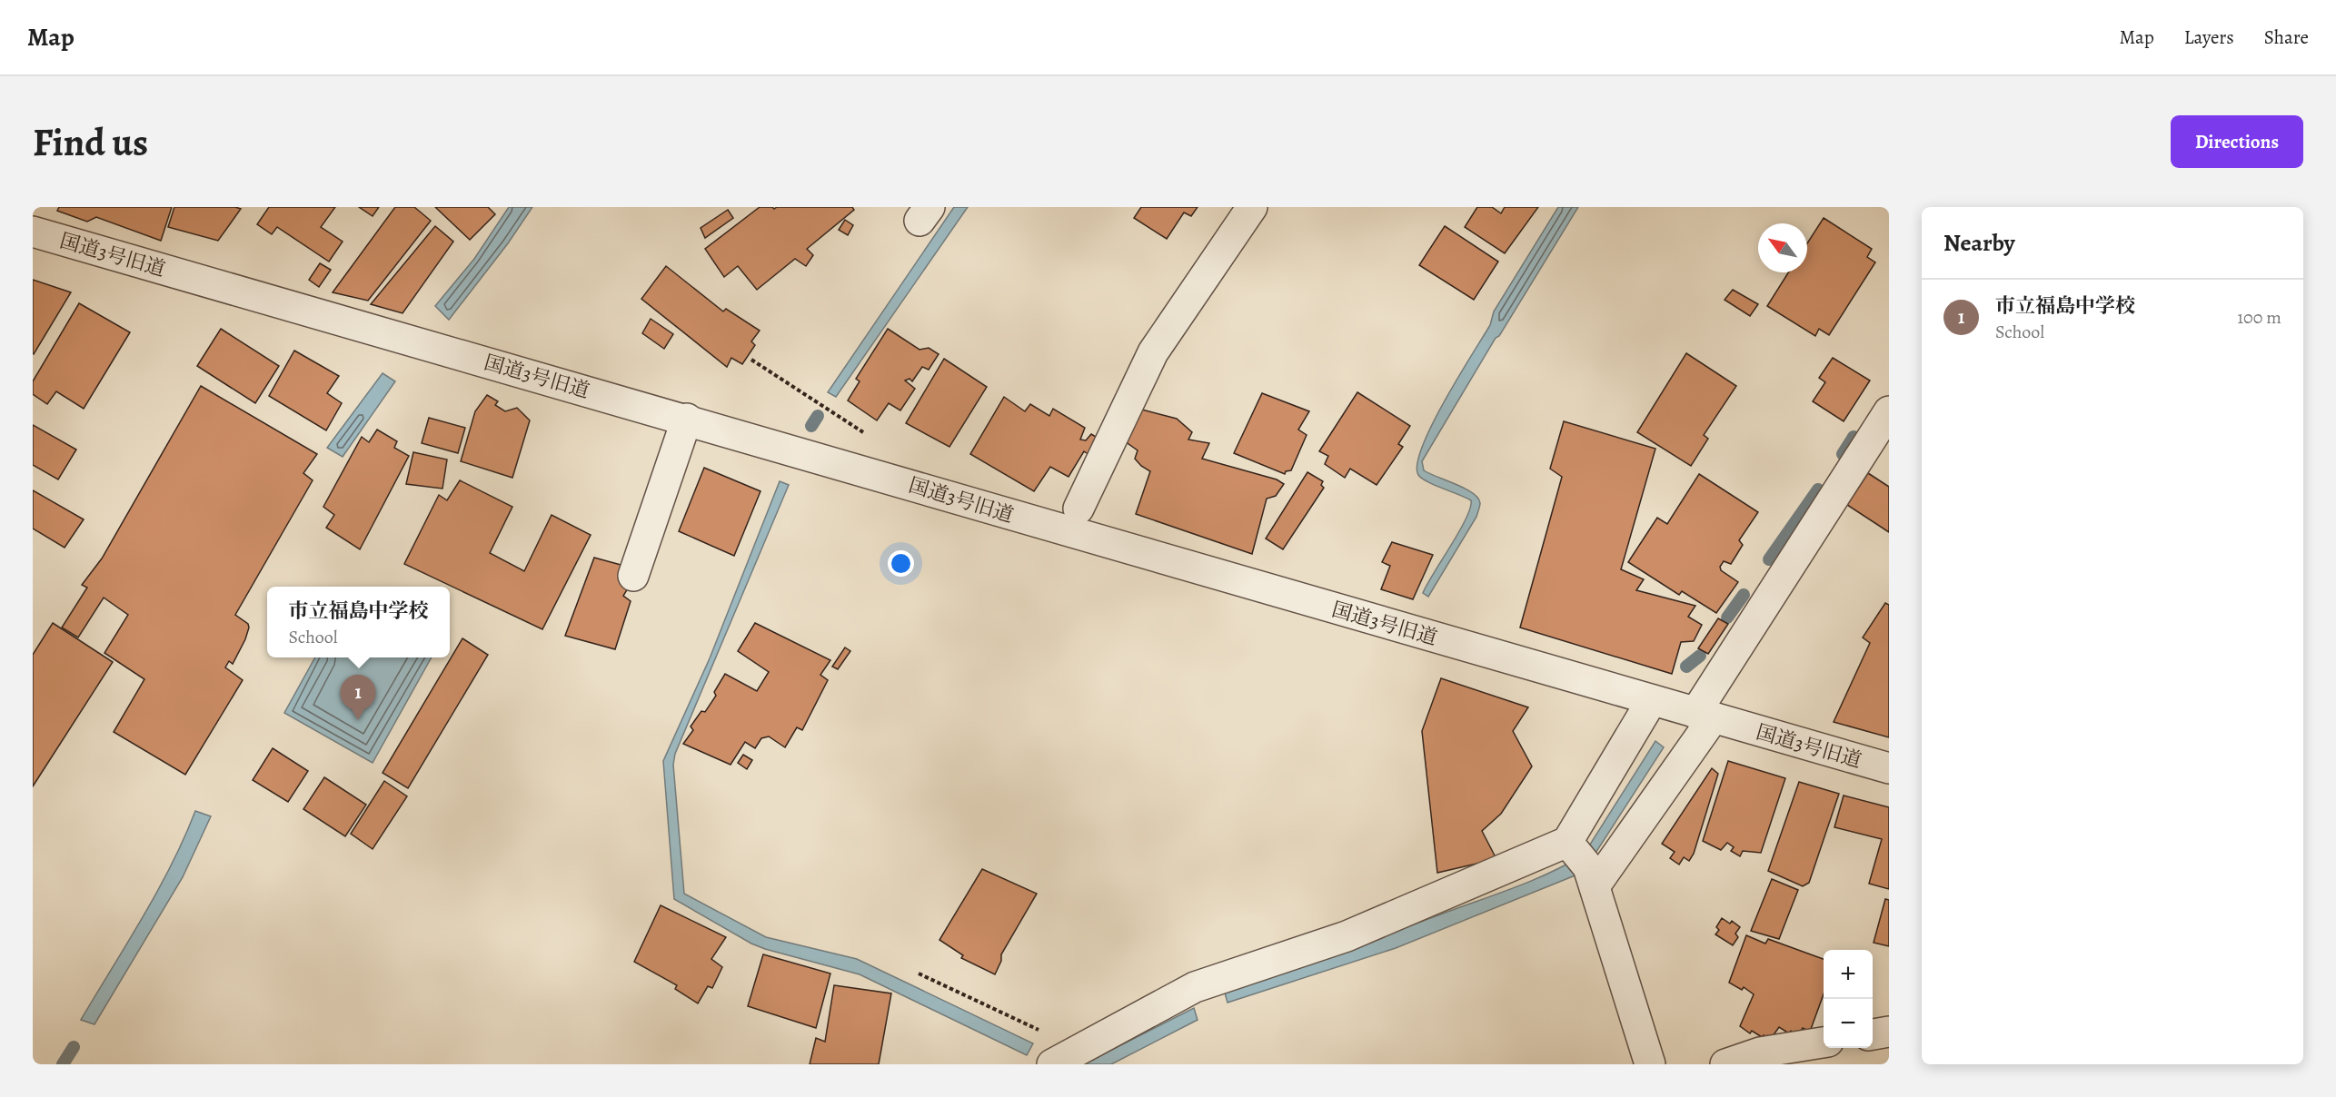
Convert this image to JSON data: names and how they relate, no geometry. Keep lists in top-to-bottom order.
{
  "streets": {
    "street": ["国道3号旧道"]
  },
  "north": "top left",
  "page": {
    "header": "Map",
    "nav": ["Map", "Layers", "Share"],
    "buttons": "Directions",
    "title": "Find us",
    "heading": "Nearby",
    "list": [
      {
        "mark": "1",
        "name": "市立福島中学校",
        "note": "School",
        "value": "100 m"
      }
    ],
    "popup": ["市立福島中学校", "School"],
    "pins": "1",
    "map_buttons": ["+", "−"]
  }
}
